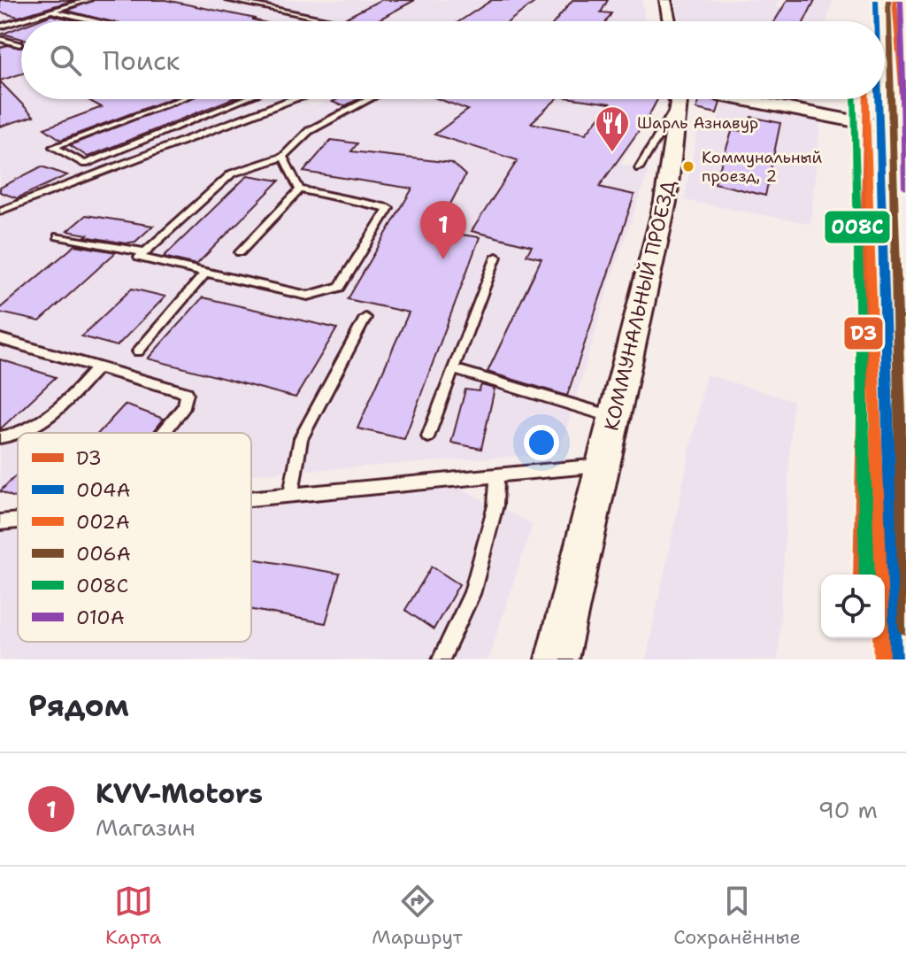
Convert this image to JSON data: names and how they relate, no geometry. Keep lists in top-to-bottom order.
{
  "streets": {
    "street": ["КОММУНАЛЬНЫЙ ПРОЕЗД"]
  },
  "places": {
    "restaurant": ["Шарль Азнавур"],
    "other": ["Коммунальный проезд, 2"]
  },
  "lines": [
    "transit line D3",
    "transit line 004А",
    "transit line 006А",
    "transit line 010А",
    "transit line 002А",
    "transit line 008С"
  ],
  "legend": [
    "D3",
    "004А",
    "002А",
    "006А",
    "008С",
    "010А"
  ],
  "page": {
    "search": "Поиск",
    "pins": "1",
    "heading": "Рядом",
    "list": [
      {
        "mark": "1",
        "name": "KVV-Motors",
        "note": "Магазин",
        "value": "90 m"
      }
    ],
    "nav": ["Карта", "Маршрут", "Сохранённые"]
  }
}
